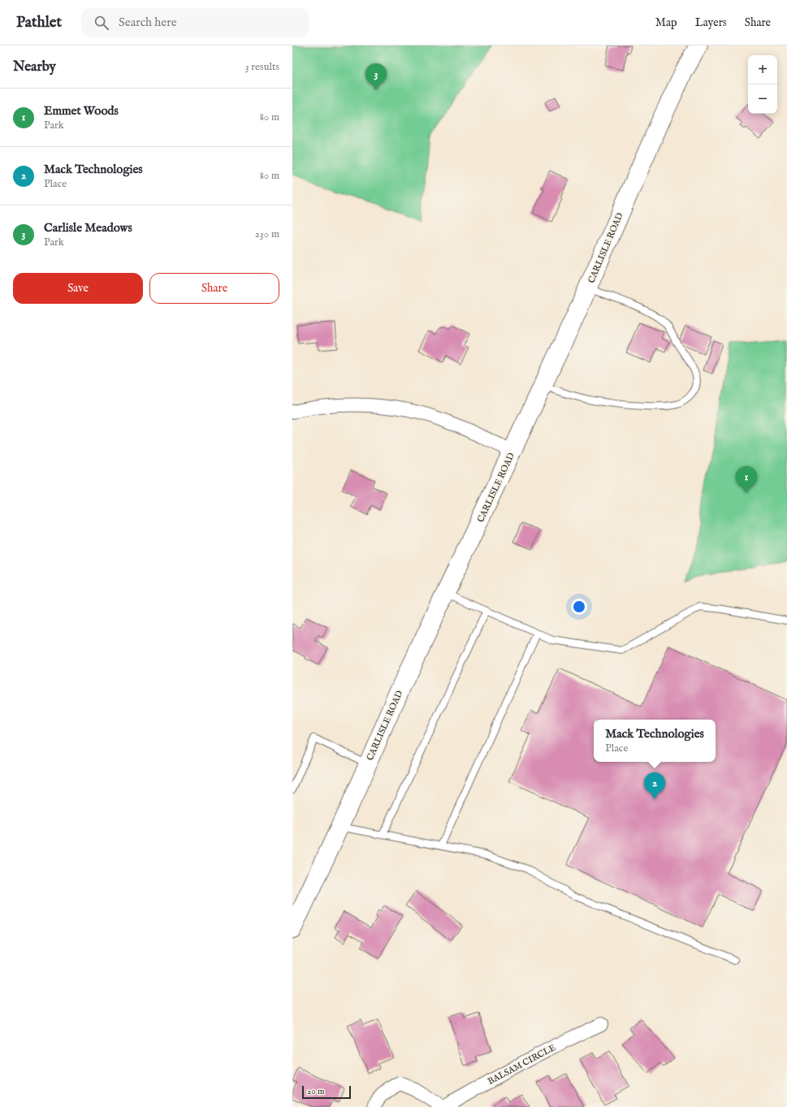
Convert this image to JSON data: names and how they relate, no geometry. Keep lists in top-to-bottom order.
{
  "streets": {
    "main road": ["CARLISLE ROAD"],
    "street": ["BALSAM CIRCLE"]
  },
  "scale_bar": "20 m",
  "page": {
    "header": "Pathlet",
    "search": "Search here",
    "nav": ["Map", "Layers", "Share"],
    "heading": ["Nearby", "3 results"],
    "map_buttons": ["+", "−"],
    "pins": ["3", "1", "2"],
    "list": [
      {
        "mark": "1",
        "name": "Emmet Woods",
        "note": "Park",
        "value": "80 m"
      },
      {
        "mark": "2",
        "name": "Mack Technologies",
        "note": "Place",
        "value": "80 m"
      },
      {
        "mark": "3",
        "name": "Carlisle Meadows",
        "note": "Park",
        "value": "230 m"
      }
    ],
    "buttons": ["Save", "Share"],
    "popup": ["Mack Technologies", "Place"],
    "scale": "20 m"
  }
}
